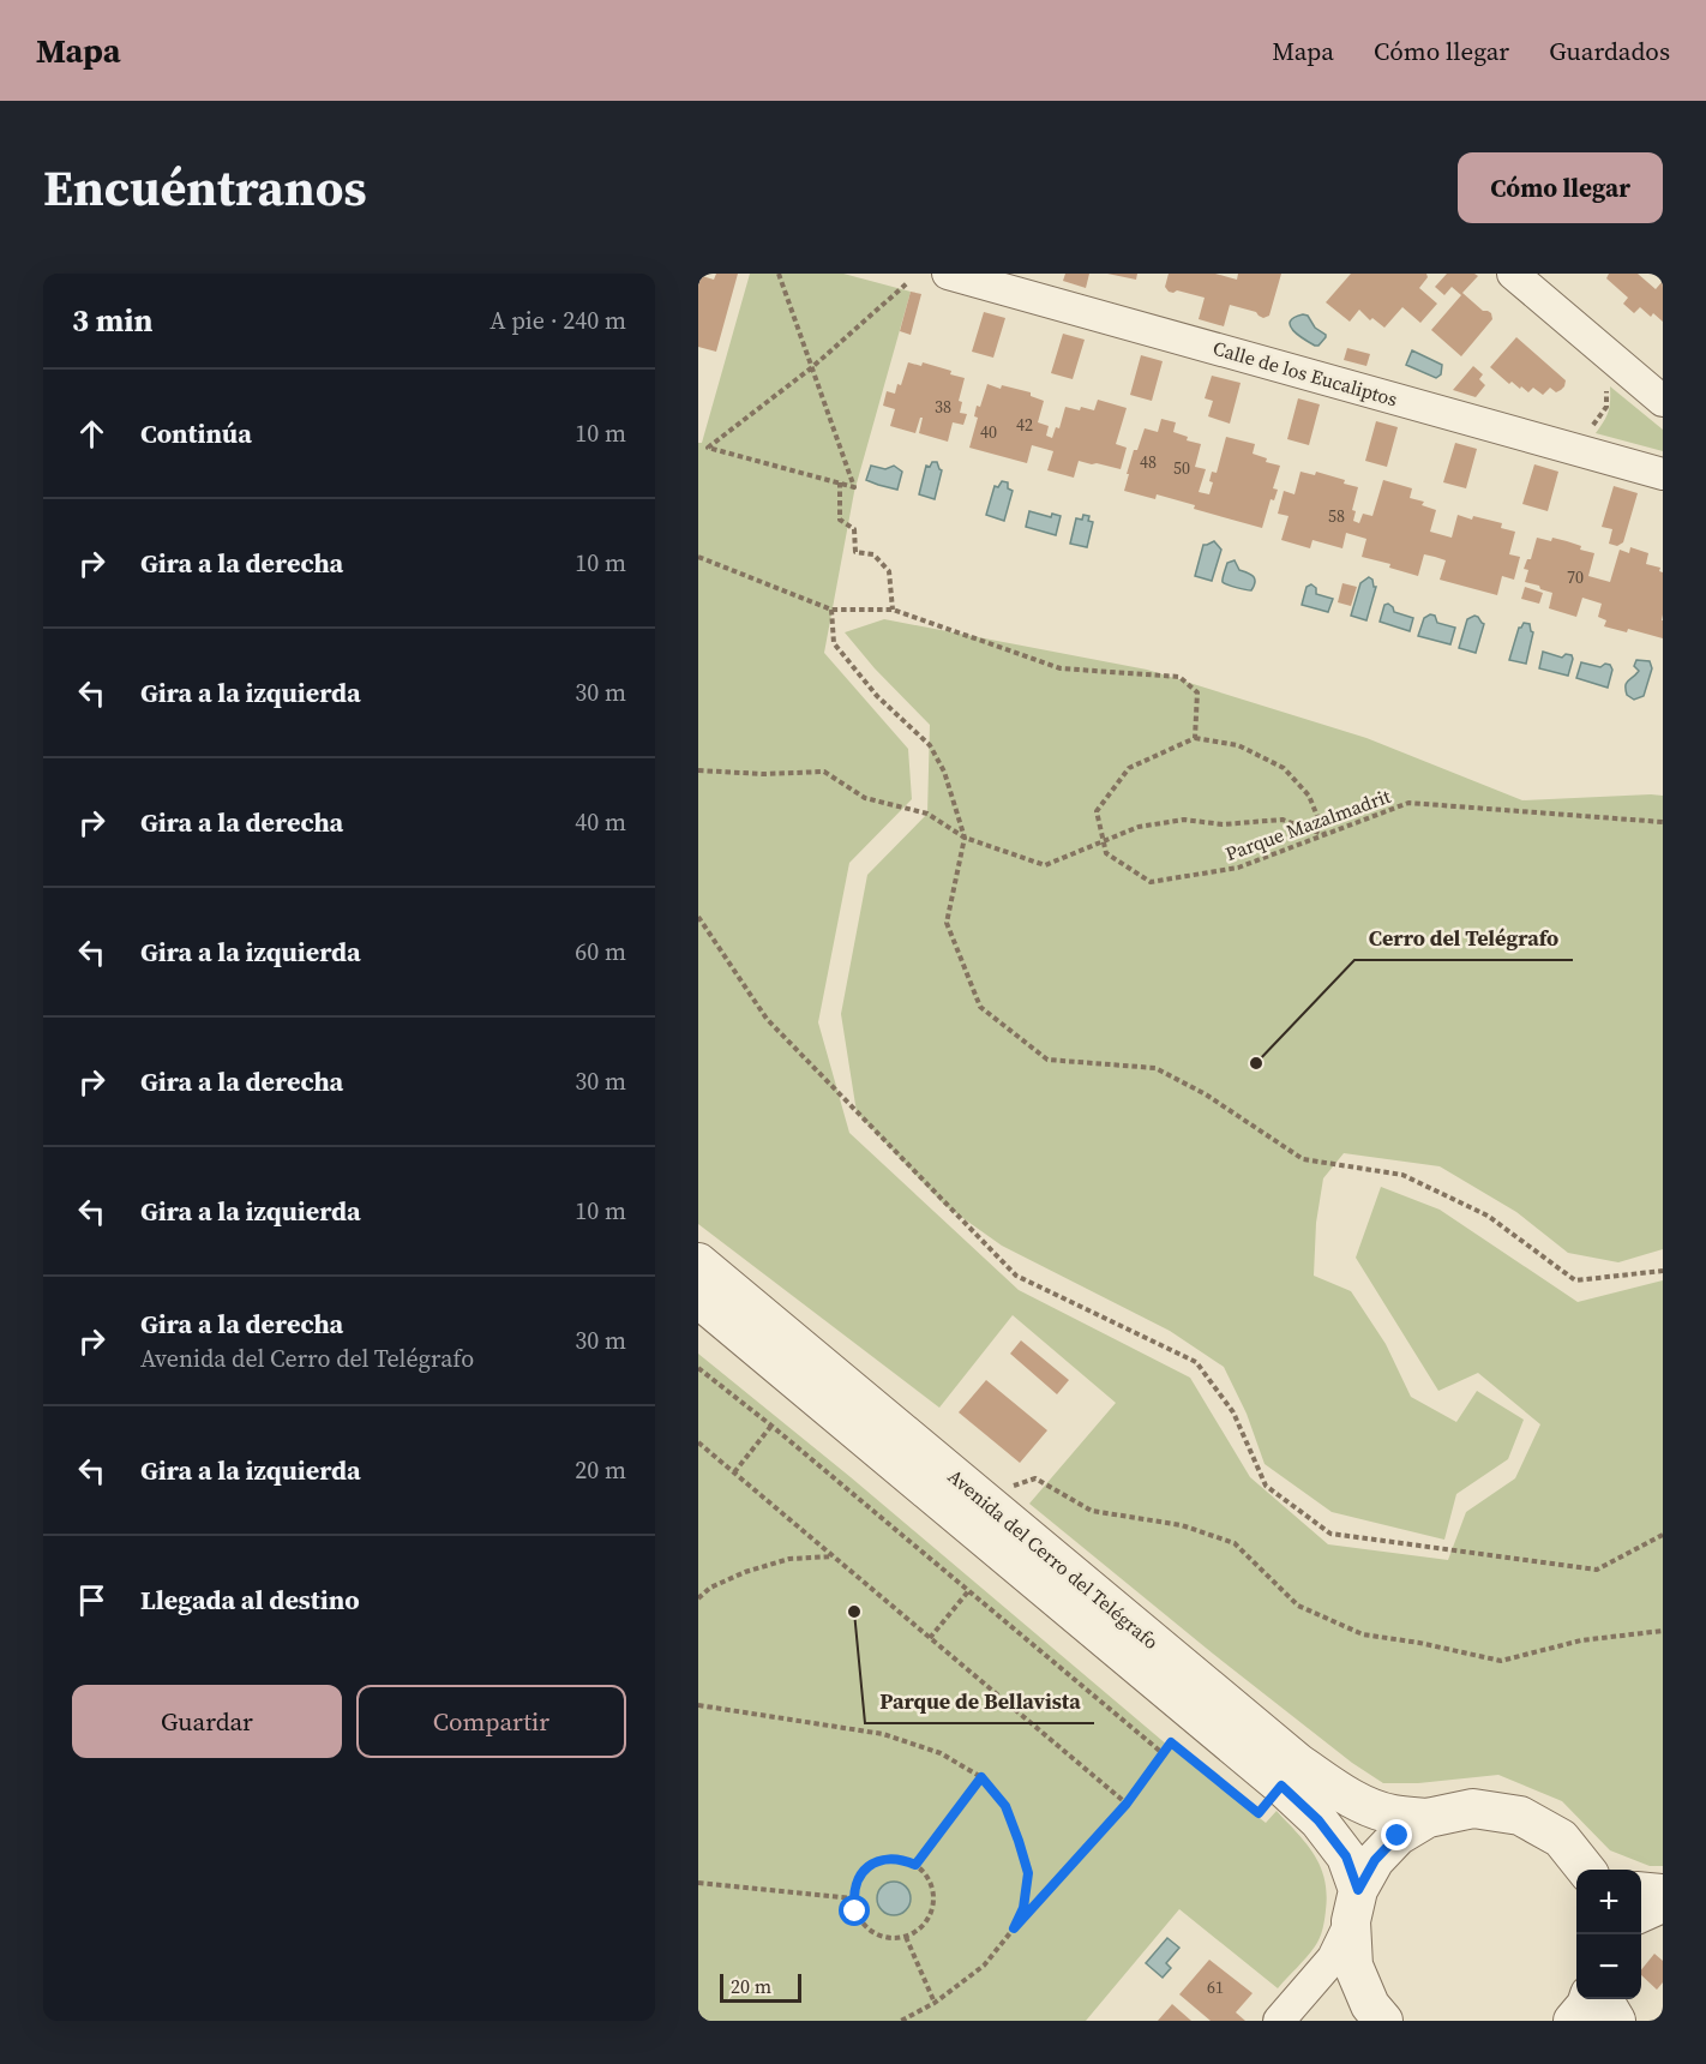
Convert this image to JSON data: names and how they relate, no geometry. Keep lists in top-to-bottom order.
{
  "streets": {
    "street": ["Calle de los Eucaliptos", "Avenida del Cerro del Telégrafo"],
    "path": ["Parque Mazalmadrit"]
  },
  "places": ["Cerro del Telégrafo", "Parque de Bellavista"],
  "house_numbers": [
    "38",
    "42",
    "40",
    "48",
    "50",
    "58",
    "70",
    "61"
  ],
  "scale_bar": "20 m",
  "page": {
    "header": "Mapa",
    "nav": ["Mapa", "Cómo llegar", "Guardados"],
    "title": "Encuéntranos",
    "buttons": [
      "Cómo llegar",
      ["Guardar", "Compartir"]
    ],
    "heading": ["3 min", "A pie · 240 m"],
    "list": [
      ["Continúa", "10 m"],
      ["Gira a la derecha", "10 m"],
      ["Gira a la izquierda", "30 m"],
      ["Gira a la derecha", "40 m"],
      ["Gira a la izquierda", "60 m"],
      ["Gira a la derecha", "30 m"],
      ["Gira a la izquierda", "10 m"],
      ["Gira a la derecha", "Avenida del Cerro del Telégrafo", "30 m"],
      ["Gira a la izquierda", "20 m"],
      "Llegada al destino"
    ],
    "map_buttons": ["+", "−"],
    "scale": "20 m"
  }
}
